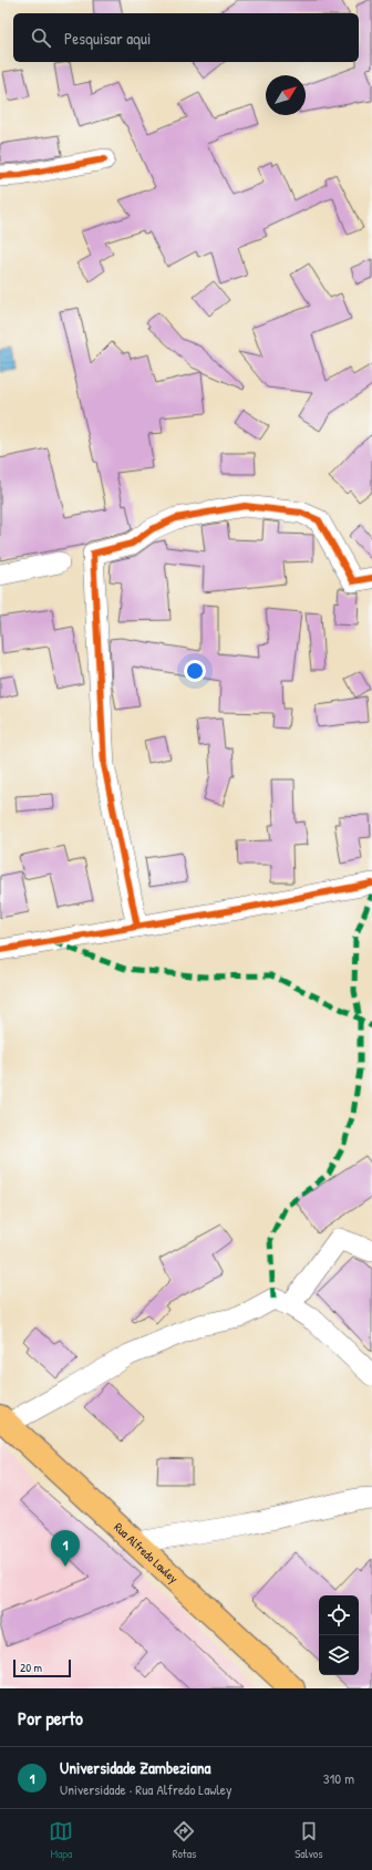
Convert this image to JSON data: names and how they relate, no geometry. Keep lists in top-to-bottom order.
{
  "streets": {
    "main road": ["Rua Alfredo Lawley"]
  },
  "scale_bar": "20 m",
  "north": "top right",
  "page": {
    "search": "Pesquisar aqui",
    "pins": "1",
    "scale": "20 m",
    "heading": "Por perto",
    "list": [
      {
        "mark": "1",
        "name": "Universidade Zambeziana",
        "note": "Universidade · Rua Alfredo Lawley",
        "value": "310 m"
      }
    ],
    "nav": ["Mapa", "Rotas", "Salvos"]
  }
}
